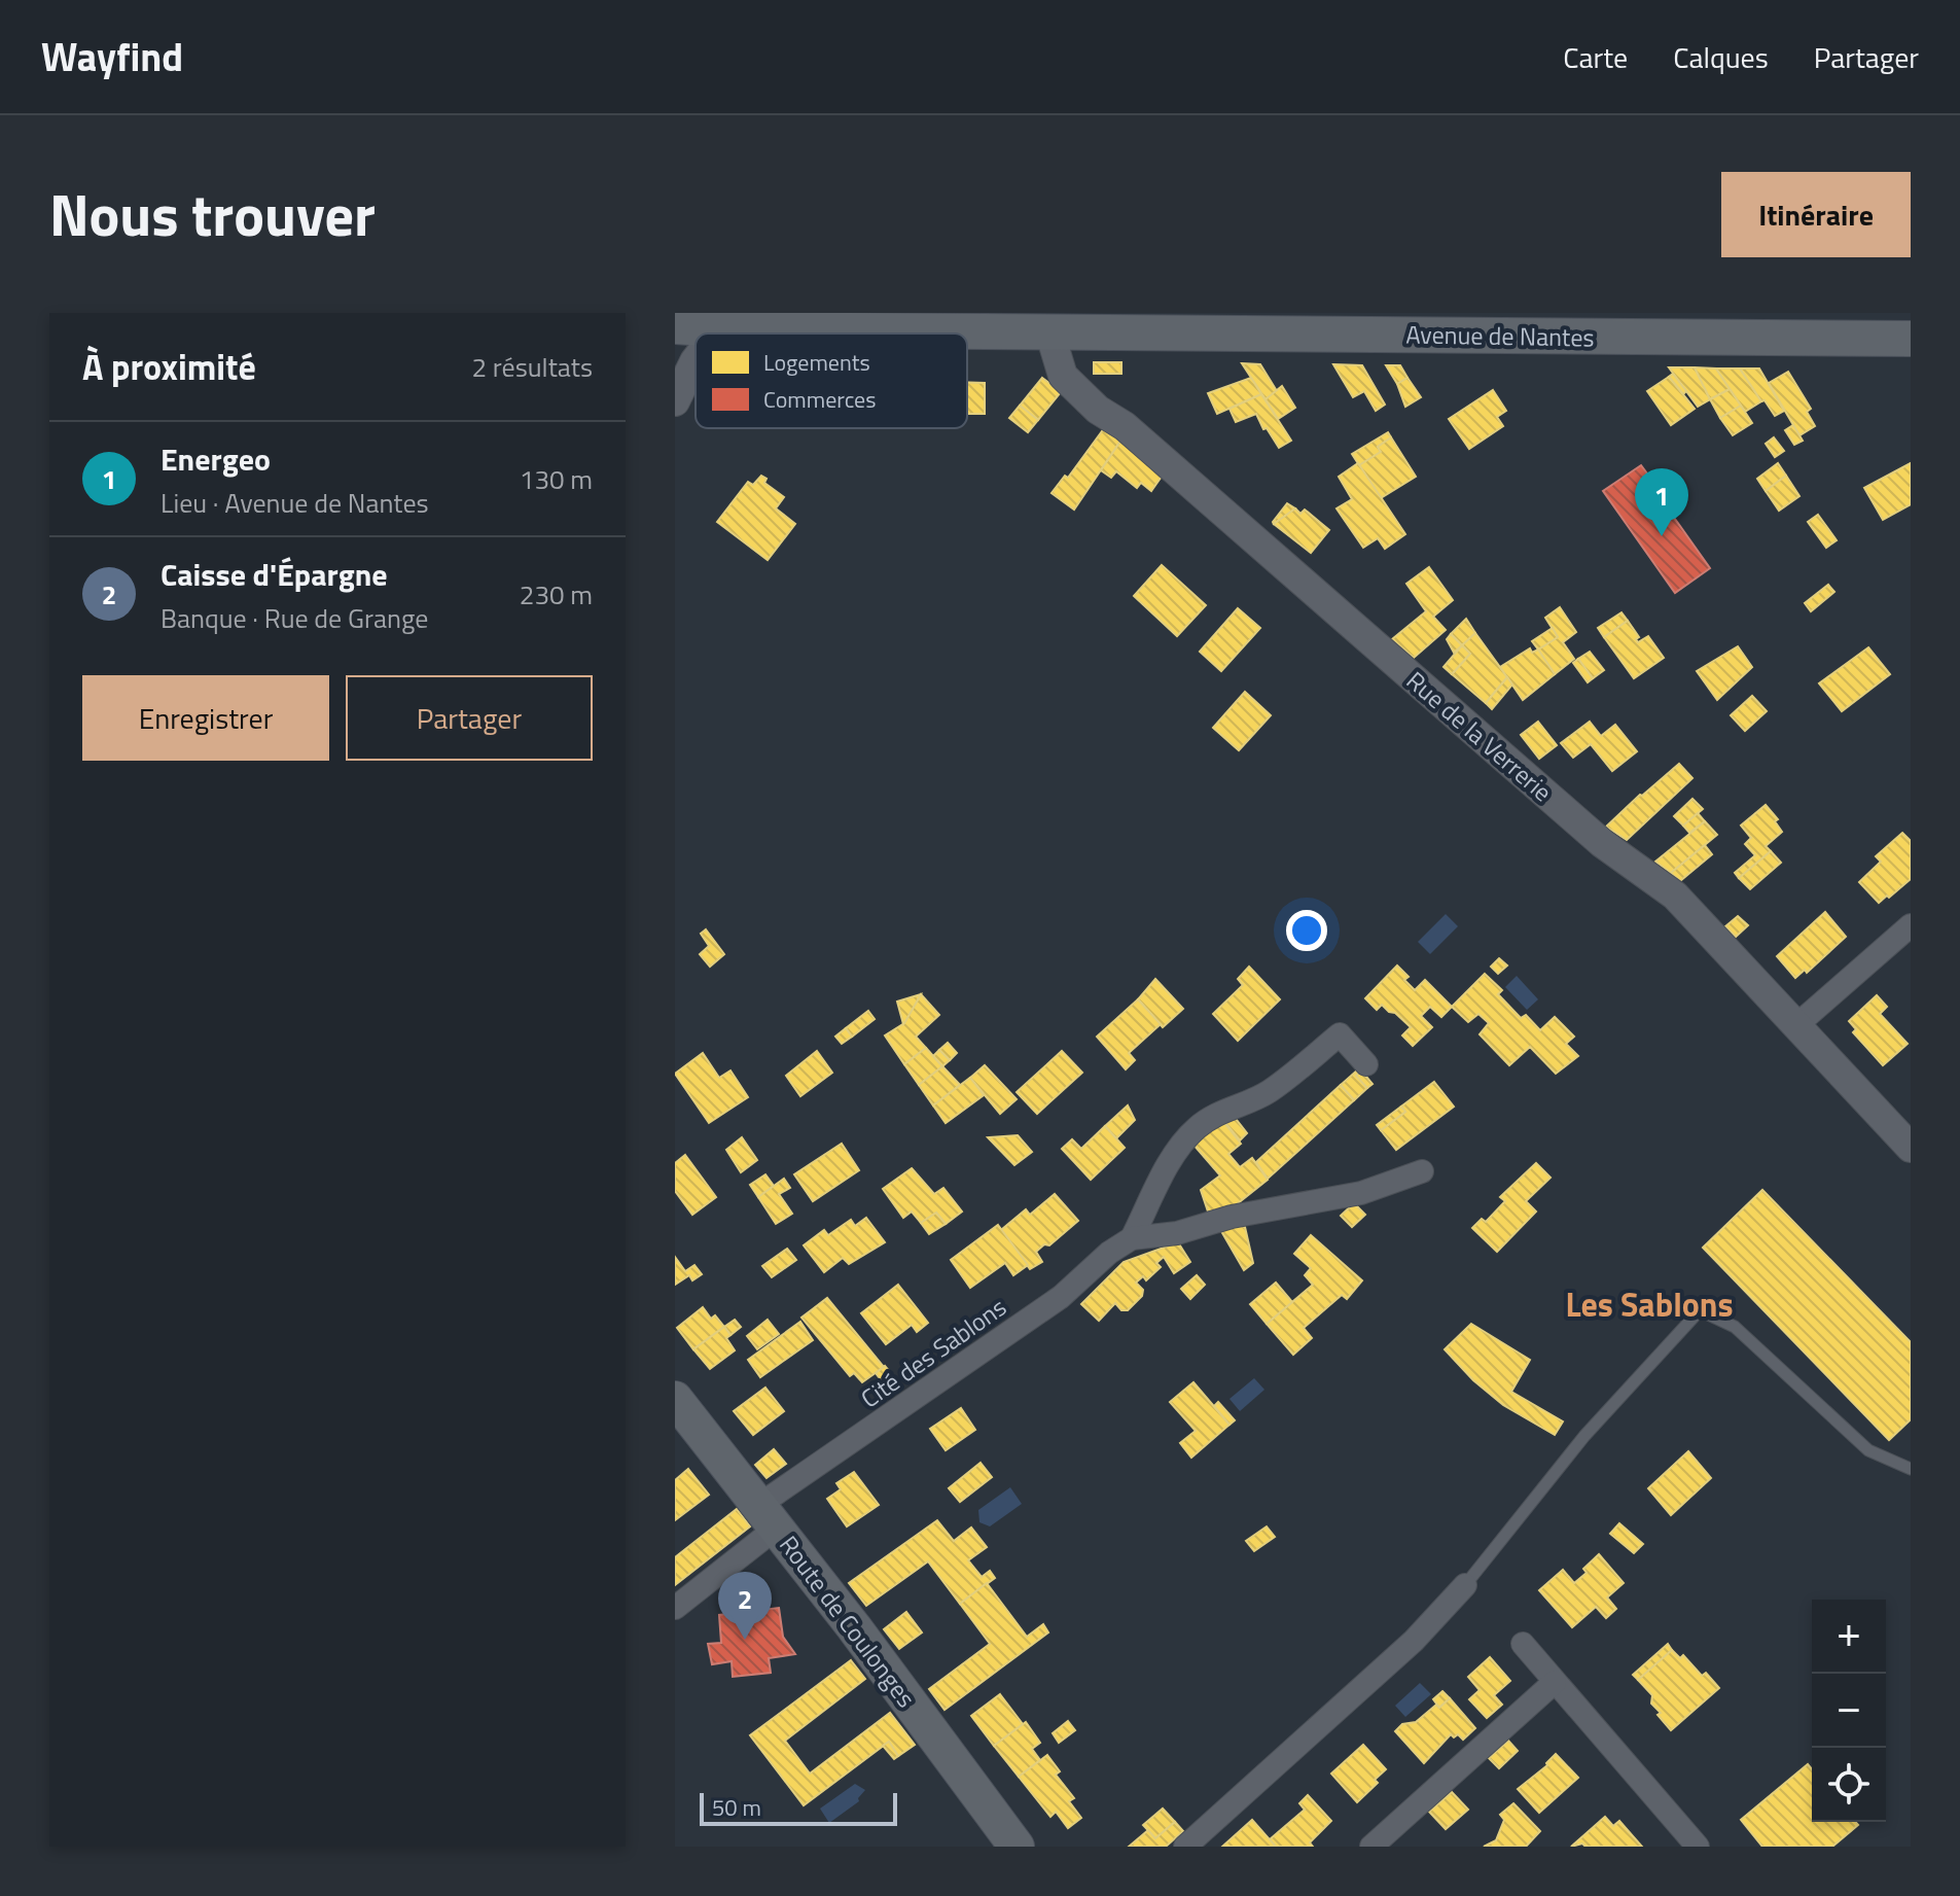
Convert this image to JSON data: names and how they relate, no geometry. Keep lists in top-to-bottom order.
{
  "streets": {
    "main road": ["Avenue de Nantes", "Route de Coulonges"],
    "street": ["Rue de la Verrerie", "Cité des Sablons"]
  },
  "crossings": [
    ["Avenue de Nantes", "Rue de la Verrerie"],
    ["Cité des Sablons", "Route de Coulonges"]
  ],
  "districts": ["Les Sablons"],
  "legend": ["Logements", "Commerces"],
  "scale_bar": "50 m",
  "page": {
    "header": "Wayfind",
    "nav": ["Carte", "Calques", "Partager"],
    "title": "Nous trouver",
    "buttons": [
      "Itinéraire",
      ["Enregistrer", "Partager"]
    ],
    "heading": ["À proximité", "2 résultats"],
    "list": [
      {
        "mark": "1",
        "name": "Energeo",
        "note": "Lieu · Avenue de Nantes",
        "value": "130 m"
      },
      {
        "mark": "2",
        "name": "Caisse d'Épargne",
        "note": "Banque · Rue de Grange",
        "value": "230 m"
      }
    ],
    "pins": ["1", "2"],
    "map_buttons": ["+", "−"],
    "scale": "50 m"
  }
}
